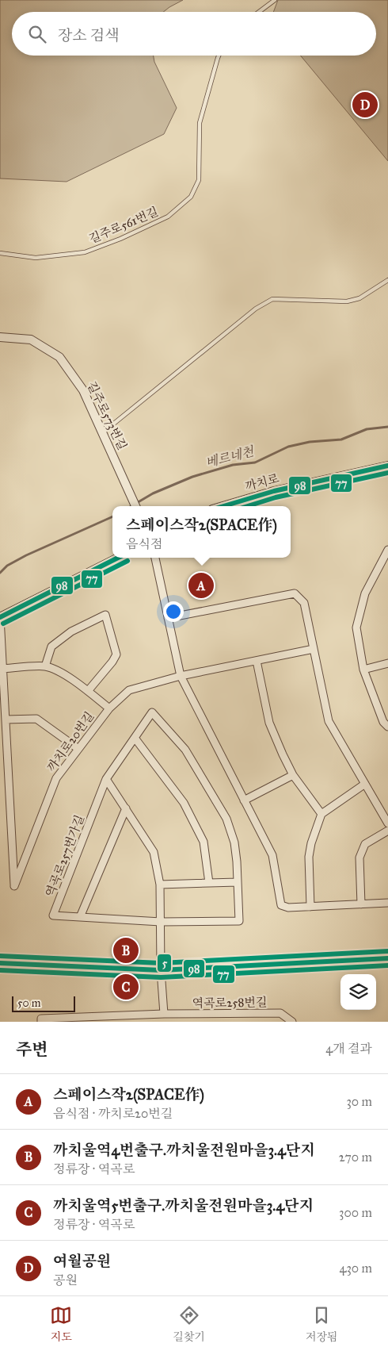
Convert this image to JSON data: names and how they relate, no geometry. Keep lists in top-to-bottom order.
{
  "streets": {
    "street": [
      "길주로573번길",
      "까치로",
      "까치로20번길",
      "역곡로257번가길",
      "역곡로258번길"
    ],
    "lane": ["길주로561번길"]
  },
  "water": ["베르네천"],
  "lines": ["transit line 98", "transit line 77", "transit line 5"],
  "scale_bar": "50 m",
  "page": {
    "search": "장소 검색",
    "pins": [
      "D",
      "A",
      "B",
      "C"
    ],
    "popup": ["스페이스작2(SPACE作)", "음식점"],
    "scale": "50 m",
    "heading": ["주변", "4개 결과"],
    "list": [
      {
        "mark": "A",
        "name": "스페이스작2(SPACE作)",
        "note": "음식점 · 까치로20번길",
        "value": "30 m"
      },
      {
        "mark": "B",
        "name": "까치울역4번출구.까치울전원마을3.4단지",
        "note": "정류장 · 역곡로",
        "value": "270 m"
      },
      {
        "mark": "C",
        "name": "까치울역5번출구.까치울전원마을3.4단지",
        "note": "정류장 · 역곡로",
        "value": "300 m"
      },
      {
        "mark": "D",
        "name": "여월공원",
        "note": "공원",
        "value": "430 m"
      }
    ],
    "nav": ["지도", "길찾기", "저장됨"]
  }
}
